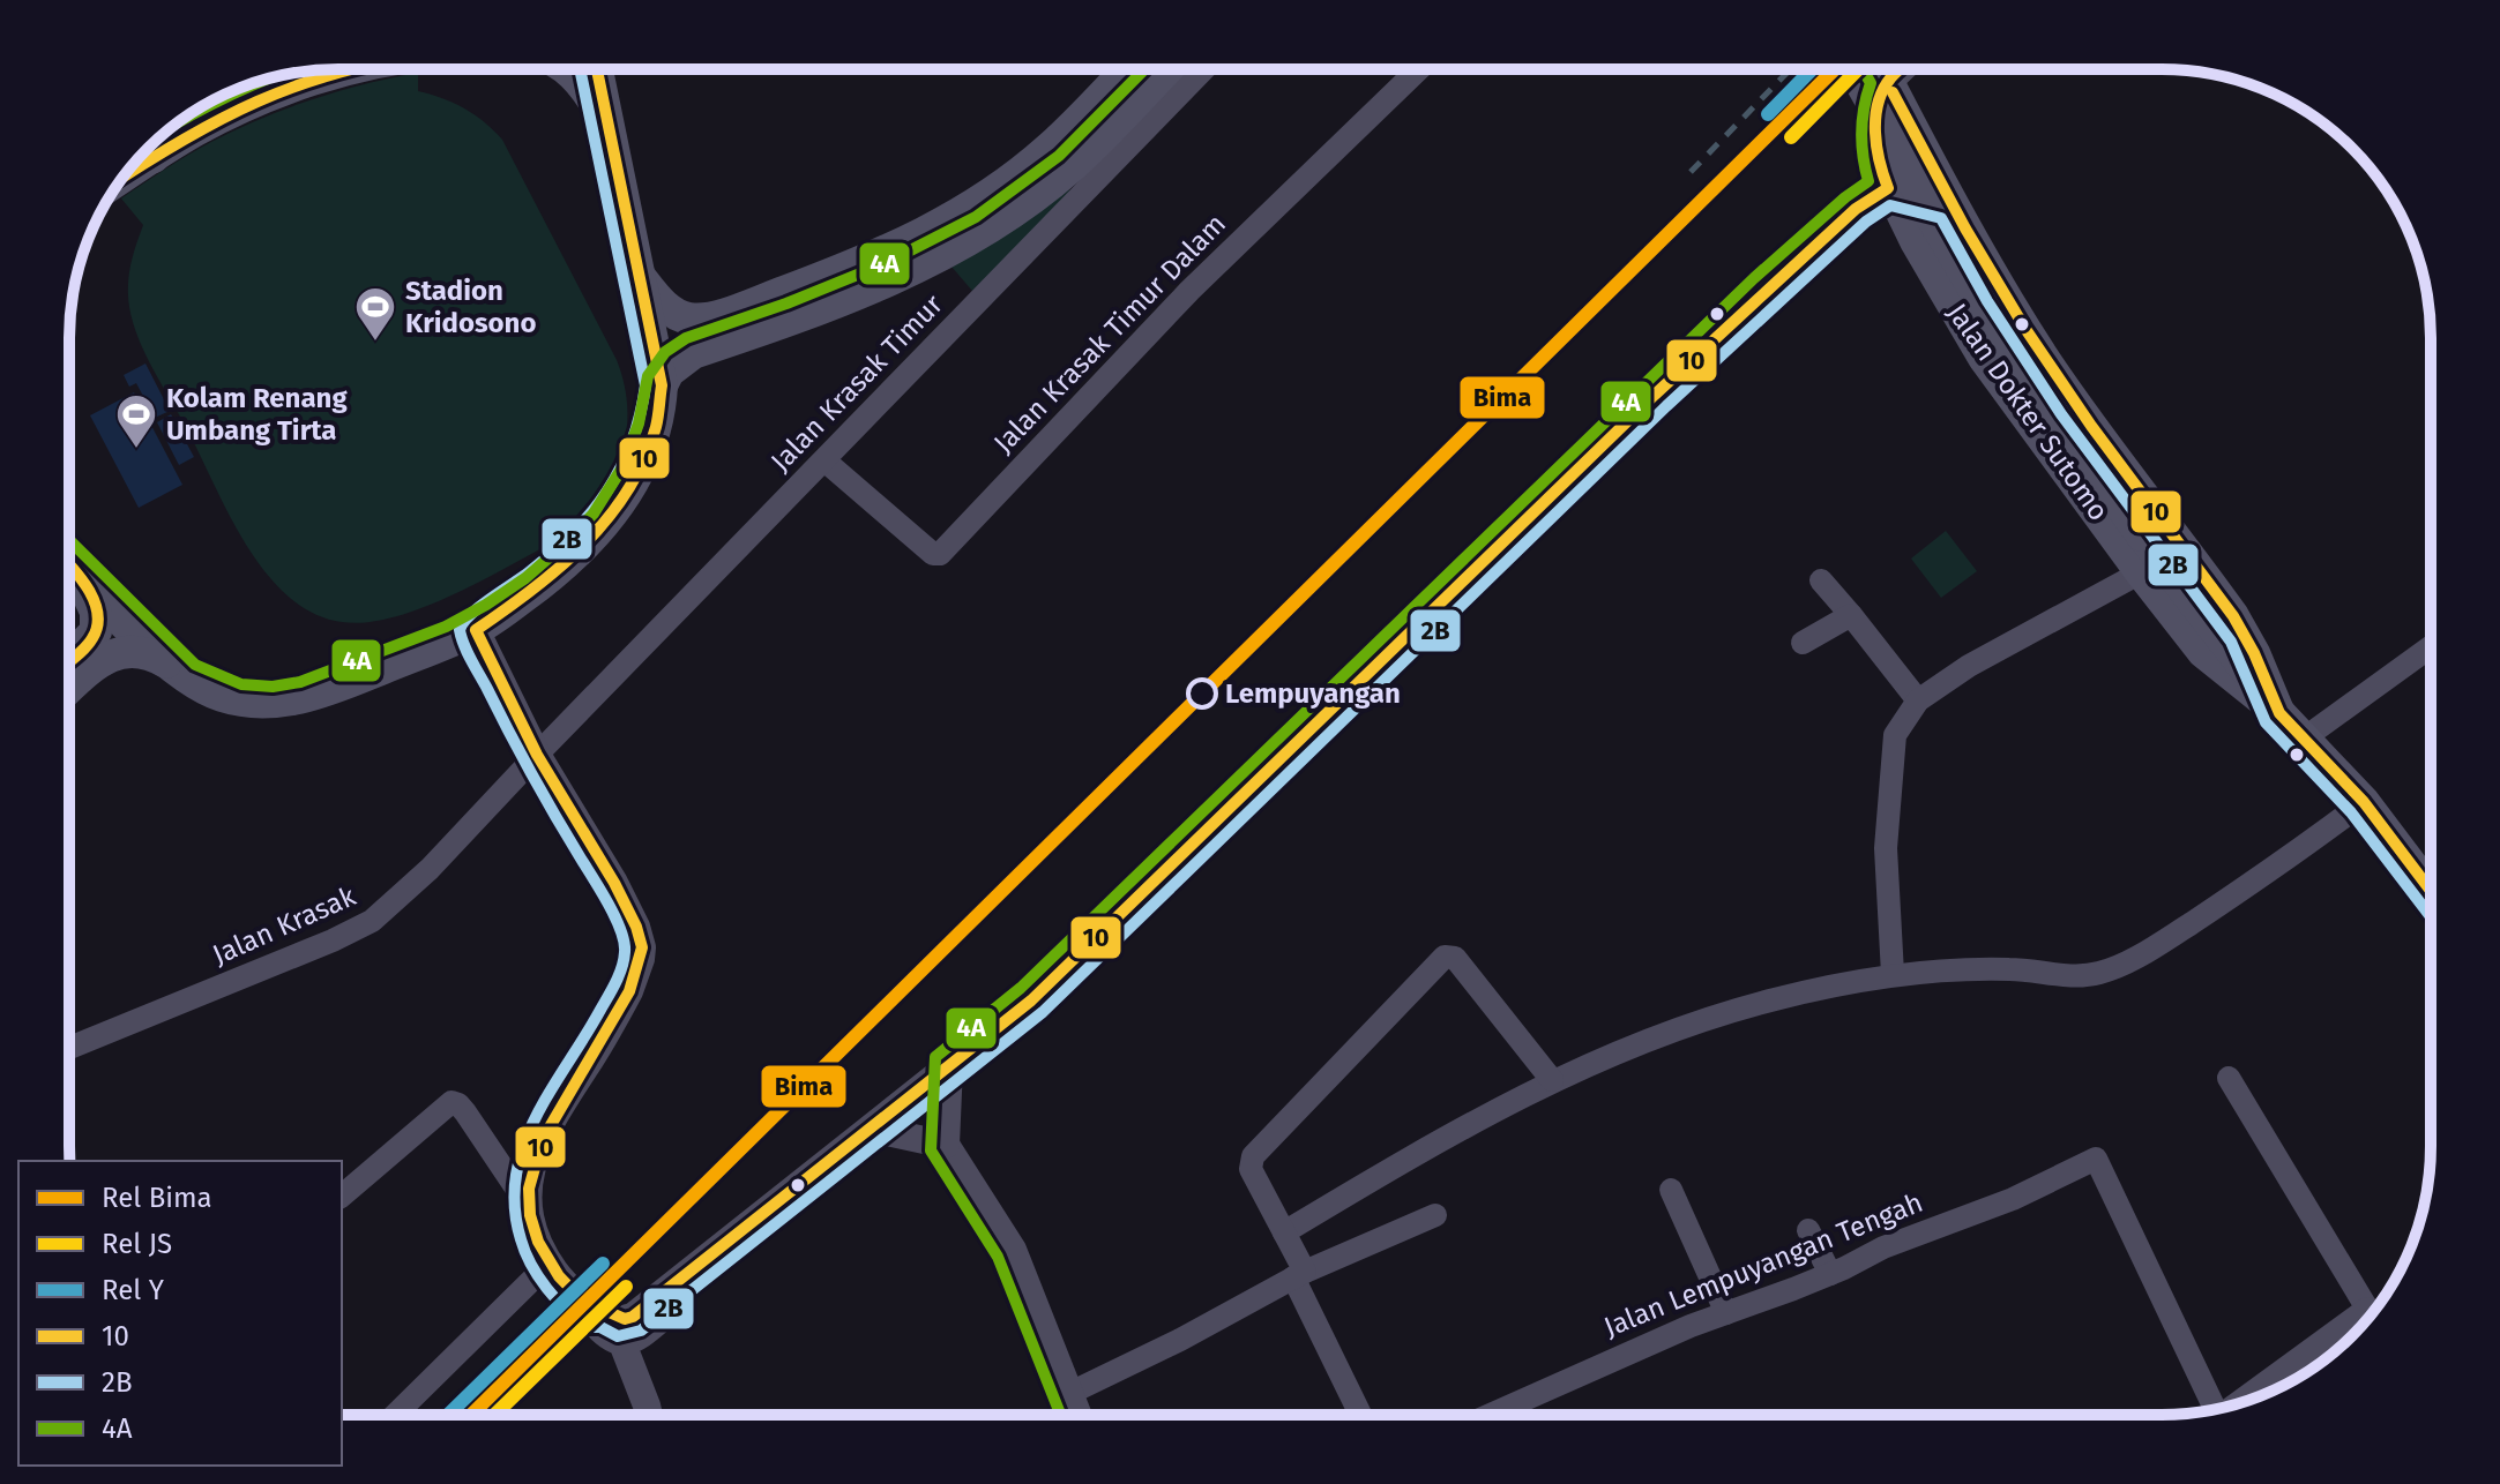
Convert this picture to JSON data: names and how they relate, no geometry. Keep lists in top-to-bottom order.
{
  "streets": {
    "main road": ["Jalan Dokter Sutomo"],
    "street": [
      "Jalan Krasak Timur Dalam",
      "Jalan Krasak Timur",
      "Jalan Krasak",
      "Jalan Lempuyangan Tengah"
    ]
  },
  "crossings": [
    ["Jalan Krasak Timur Dalam", "Jalan Krasak Timur"],
    ["Jalan Krasak Timur", "Jalan Krasak"]
  ],
  "places": {
    "sports": ["Stadion Kridosono", "Kolam Renang Umbang Tirta"],
    "other": ["Lempuyangan"]
  },
  "lines": [
    "rail line Bima",
    "rail line JS",
    "rail line Y",
    "transit line 10",
    "transit line 2B",
    "transit line 4A"
  ],
  "legend": [
    "Rel Bima",
    "Rel JS",
    "Rel Y",
    "10",
    "2B",
    "4A"
  ]
}
